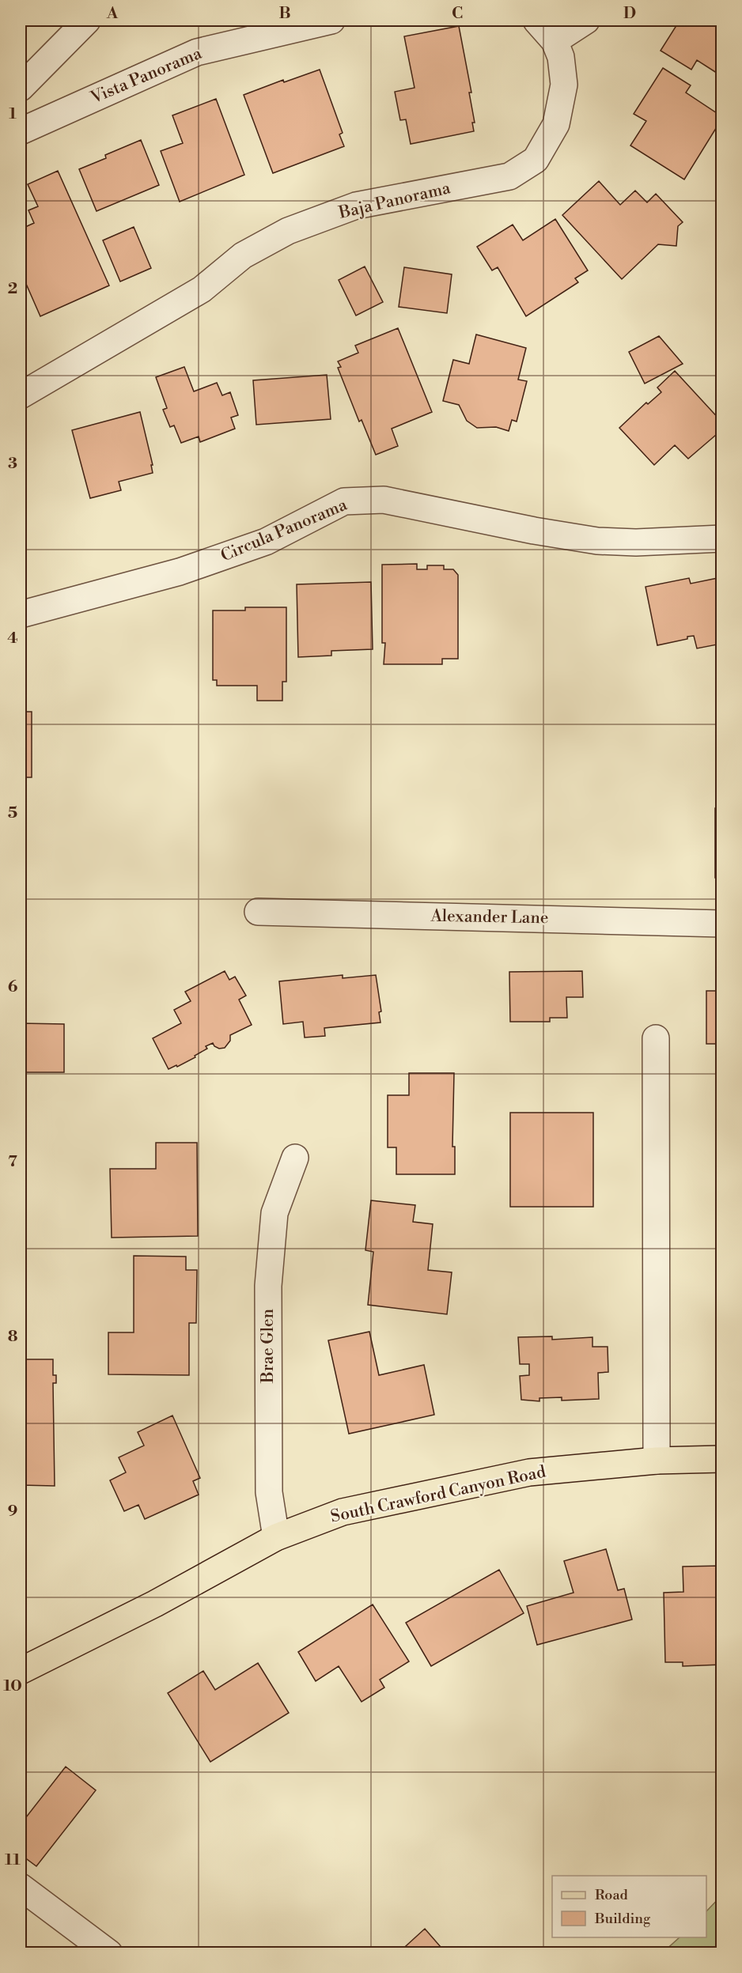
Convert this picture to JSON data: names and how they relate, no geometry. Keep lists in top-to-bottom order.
{
  "streets": {
    "main road": ["South Crawford Canyon Road"],
    "street": [
      "Vista Panorama",
      "Baja Panorama",
      "Circula Panorama",
      "Alexander Lane",
      "Brae Glen"
    ]
  },
  "crossings": [
    ["Brae Glen", "South Crawford Canyon Road"]
  ],
  "legend": ["Road", "Building"],
  "grid": {
    "columns": [
      "A",
      "B",
      "C",
      "D"
    ],
    "rows": [
      "1",
      "2",
      "3",
      "4",
      "5",
      "6",
      "7",
      "8",
      "9",
      "10",
      "11"
    ]
  }
}
